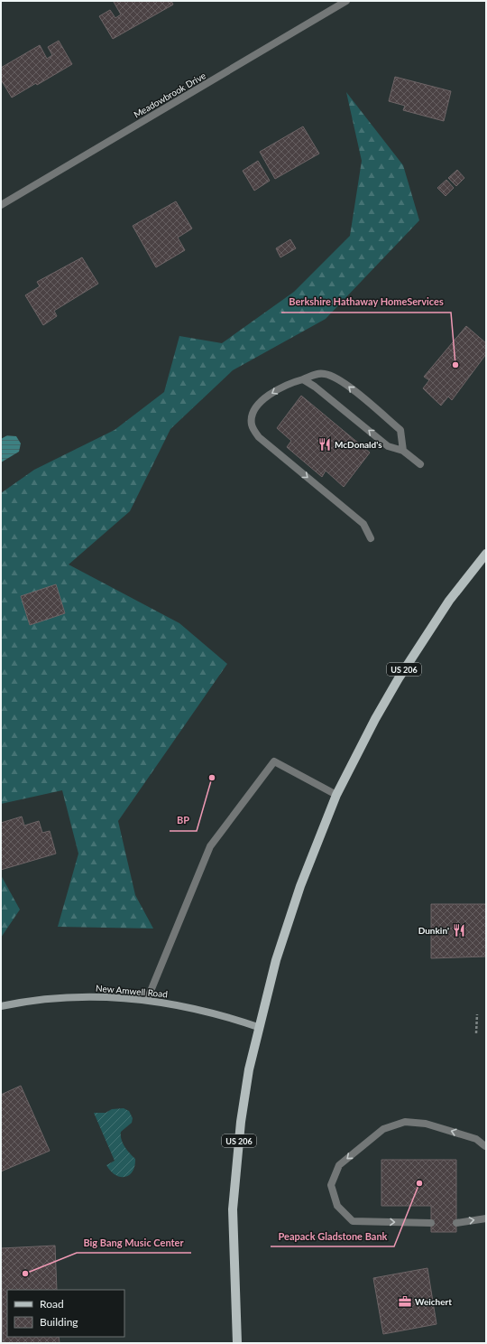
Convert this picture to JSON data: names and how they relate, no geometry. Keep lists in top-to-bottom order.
{
  "streets": {
    "main road": ["US 206"],
    "street": ["Meadowbrook Drive", "New Amwell Road"]
  },
  "crossings": [
    ["US 206", "New Amwell Road"]
  ],
  "places": {
    "other": [
      "Berkshire Hathaway HomeServices",
      "BP",
      "Peapack Gladstone Bank",
      "Big Bang Music Center"
    ],
    "restaurant": ["McDonald's", "Dunkin'"],
    "office": ["Weichert"]
  },
  "legend": ["Road", "Building"]
}
